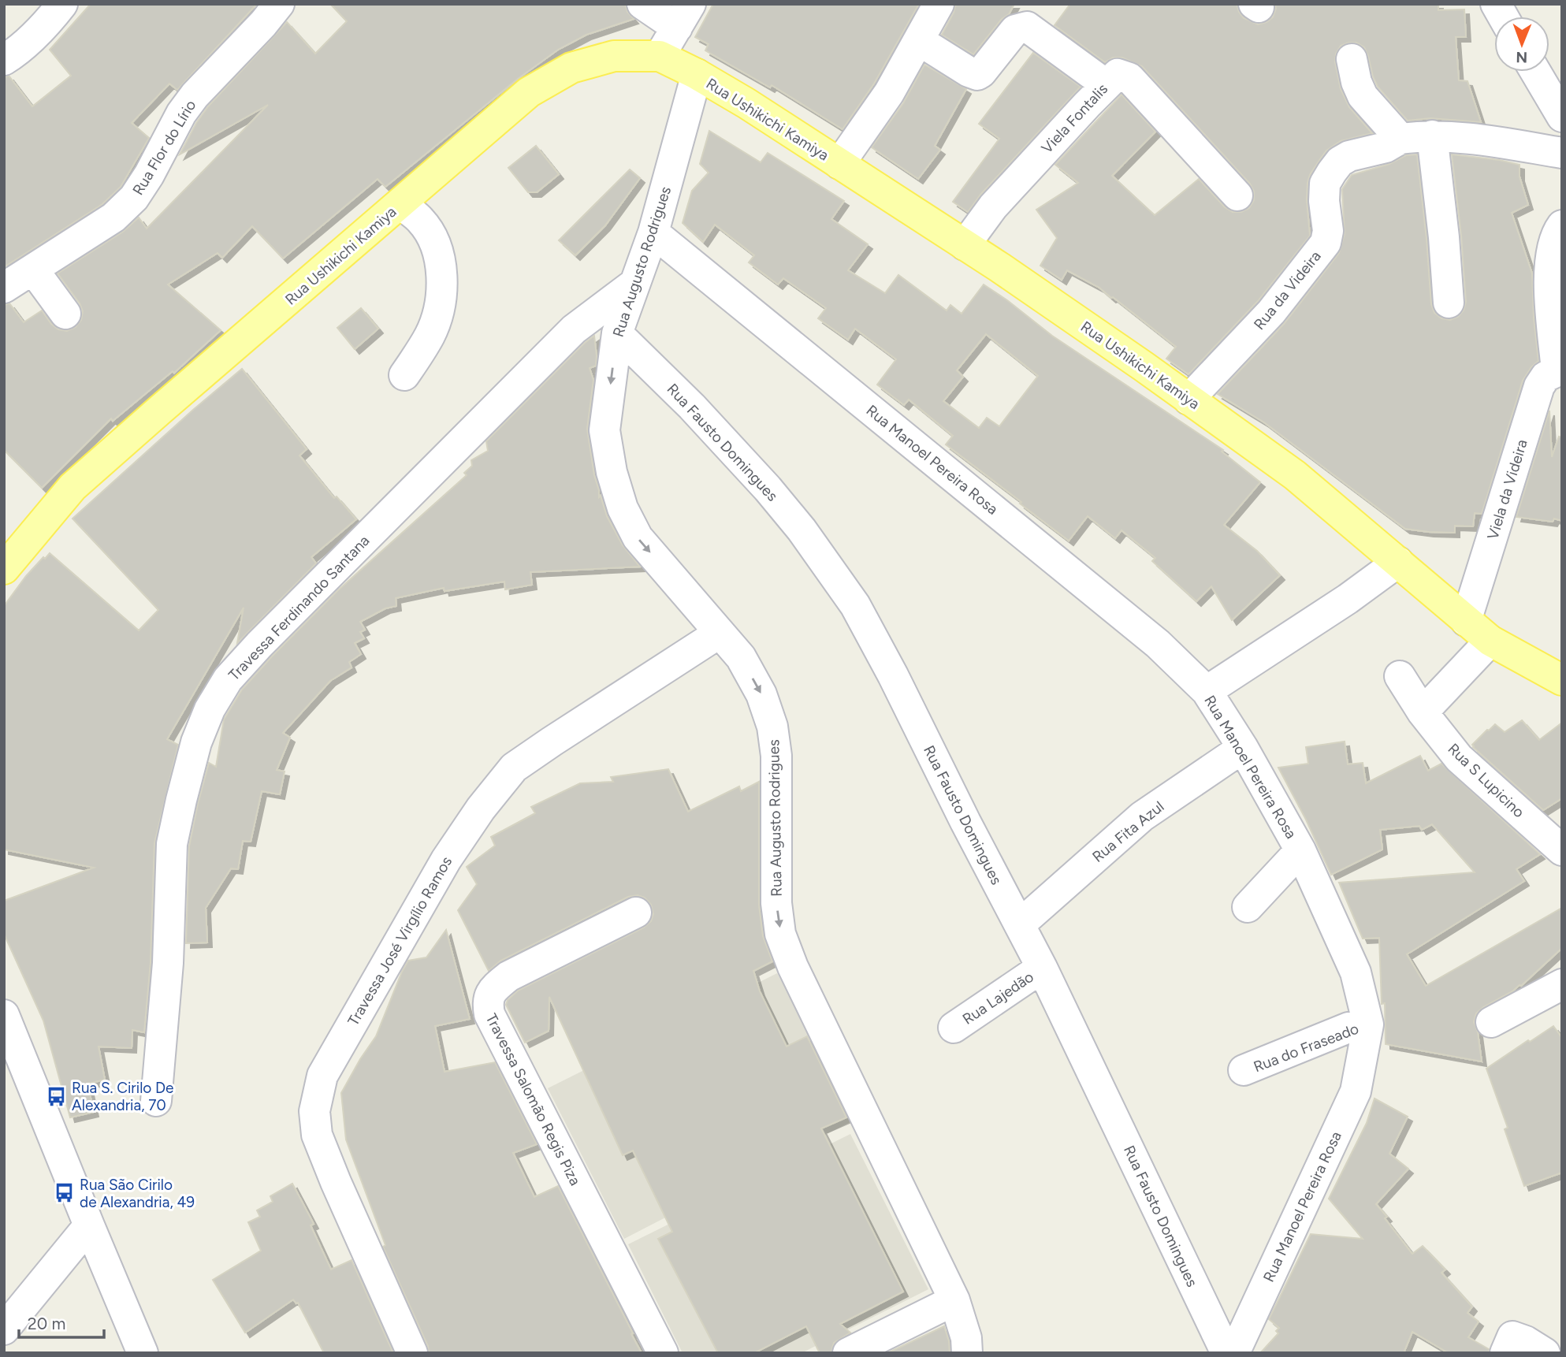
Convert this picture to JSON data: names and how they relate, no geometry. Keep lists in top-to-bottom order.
{
  "streets": {
    "main road": ["Rua Ushikichi Kamiya"],
    "street": [
      "Viela Fontalis",
      "Rua Flor do Lírio",
      "Rua Augusto Rodrigues",
      "Rua da Videira",
      "Rua Fausto Domingues",
      "Rua Manoel Pereira Rosa",
      "Viela da Videira",
      "Travessa Ferdinando Santana",
      "Rua S Lupicino",
      "Rua Fita Azul",
      "Travessa José Virgílio Ramos",
      "Rua Lajedão",
      "Rua do Fraseado",
      "Travessa Salomão Regis Piza"
    ]
  },
  "crossings": [
    ["Viela Fontalis", "Rua Ushikichi Kamiya"],
    ["Rua Ushikichi Kamiya", "Rua Augusto Rodrigues"],
    ["Rua Ushikichi Kamiya", "Rua da Videira"],
    ["Rua Ushikichi Kamiya", "Viela da Videira"],
    ["Rua Augusto Rodrigues", "Rua Fausto Domingues"],
    ["Rua Augusto Rodrigues", "Rua Manoel Pereira Rosa"],
    ["Rua Augusto Rodrigues", "Travessa Ferdinando Santana"],
    ["Rua Augusto Rodrigues", "Travessa José Virgílio Ramos"],
    ["Rua Fausto Domingues", "Rua Fita Azul"],
    ["Rua Fausto Domingues", "Rua Lajedão"],
    ["Rua Manoel Pereira Rosa", "Rua Fita Azul"],
    ["Rua Manoel Pereira Rosa", "Rua do Fraseado"]
  ],
  "one_way": ["Rua Augusto Rodrigues"],
  "places": {
    "bus stop": ["Rua S. Cirilo De Alexandria, 70", "Rua São Cirilo de Alexandria, 49"]
  },
  "scale_bar": "20 m",
  "north": "bottom"
}
